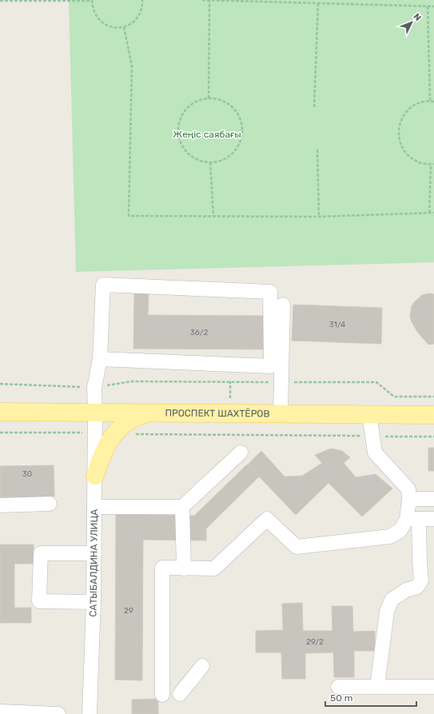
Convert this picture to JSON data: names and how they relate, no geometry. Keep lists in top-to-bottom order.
{
  "streets": {
    "main road": ["ПРОСПЕКТ ШАХТЁРОВ"],
    "street": ["САТЫБАЛДИНА УЛИЦА"]
  },
  "crossings": [
    ["ПРОСПЕКТ ШАХТЁРОВ", "САТЫБАЛДИНА УЛИЦА"]
  ],
  "parks": ["Жеңіс саябағы"],
  "house_numbers": [
    "31/4",
    "36/2",
    "30",
    "29",
    "29/2"
  ],
  "scale_bar": "50 m",
  "north": "top right"
}
